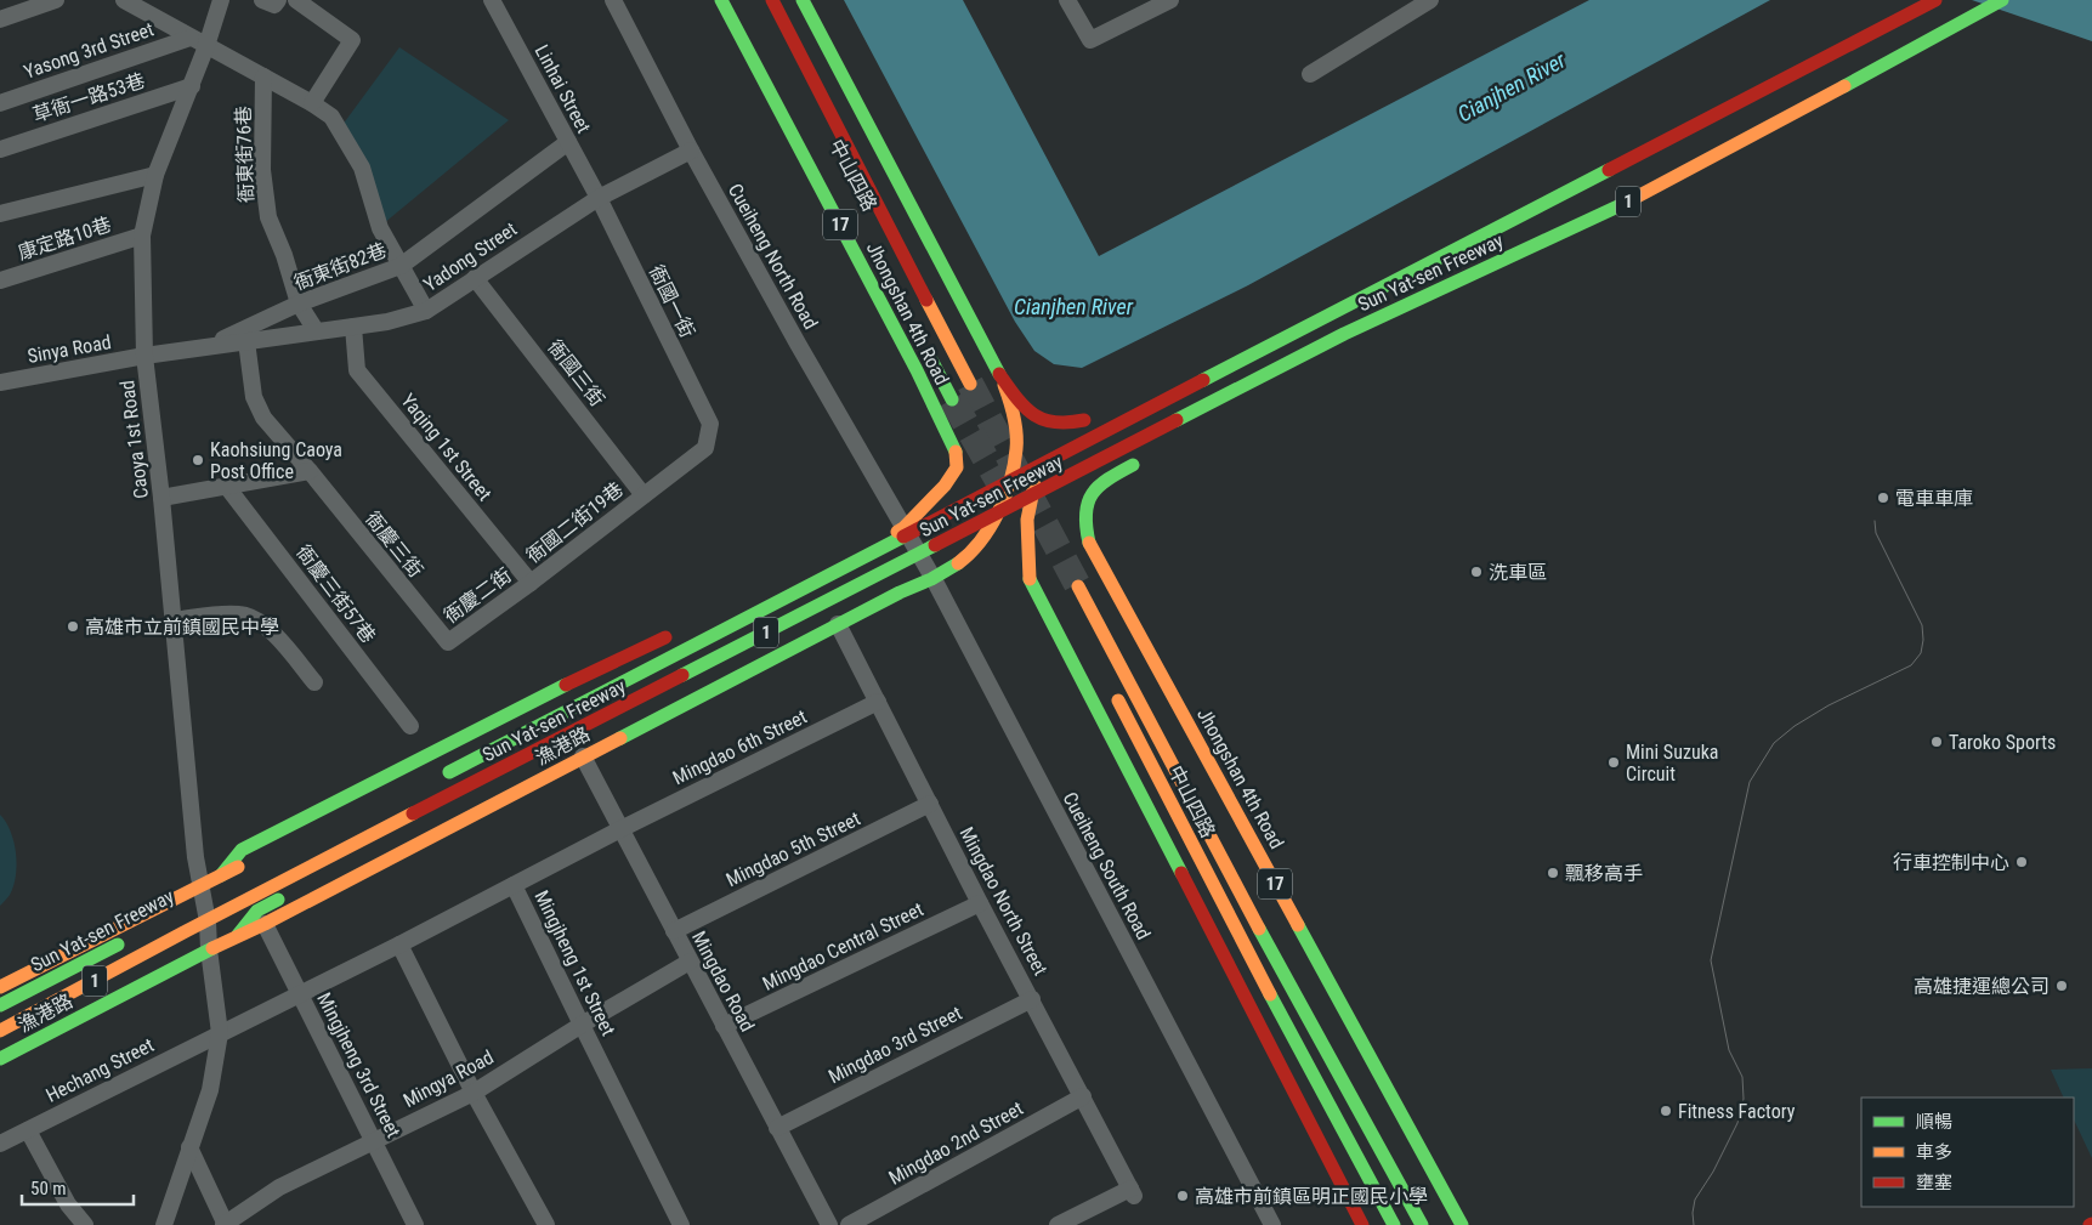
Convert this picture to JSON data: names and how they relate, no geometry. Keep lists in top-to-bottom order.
{
  "streets": {
    "main road": [
      "中山四路",
      "1",
      "17",
      "Sun Yat-sen Freeway",
      "Jhongshan 4th Road",
      "漁港路"
    ],
    "street": [
      "Yasong 3rd Street",
      "Linhai Street",
      "草衙一路53巷",
      "衙東街76巷",
      "康定路10巷",
      "Yadong Street",
      "Cueiheng North Road",
      "衙東街82巷",
      "衙國一街",
      "Sinya Road",
      "衙國三街",
      "Caoya 1st Road",
      "Yaqing 1st Street",
      "衙國二街19巷",
      "衙慶三街",
      "衙慶三街57巷",
      "衙慶二街",
      "Mingdao 6th Street",
      "Mingdao 5th Street",
      "Cueiheng South Road",
      "Mingdao North Street",
      "Mingdao Central Street",
      "Mingjheng 1st Street",
      "Mingdao Road",
      "Mingdao 3rd Street",
      "Mingjheng 3rd Street",
      "Hechang Street",
      "Mingya Road",
      "Mingdao 2nd Street"
    ]
  },
  "crossings": [
    ["Linhai Street", "Yadong Street"],
    ["Linhai Street", "衙東街82巷"],
    ["Linhai Street", "衙國一街"],
    ["草衙一路53巷", "Caoya 1st Road"],
    ["衙東街76巷", "Yadong Street"],
    ["衙東街76巷", "衙東街82巷"],
    ["康定路10巷", "Caoya 1st Road"],
    ["Yadong Street", "Cueiheng North Road"],
    ["Yadong Street", "衙東街82巷"],
    ["Yadong Street", "衙國一街"],
    ["Yadong Street", "Sinya Road"],
    ["Yadong Street", "衙國三街"],
    ["Yadong Street", "Caoya 1st Road"],
    ["Yadong Street", "Yaqing 1st Street"],
    ["Yadong Street", "衙慶三街"],
    ["Cueiheng North Road", "Jhongshan 4th Road"],
    ["Cueiheng North Road", "Cueiheng South Road"],
    ["Sun Yat-sen Freeway", "Caoya 1st Road"],
    ["衙國一街", "衙國二街19巷"],
    ["Jhongshan 4th Road", "Cueiheng South Road"],
    ["Sinya Road", "Caoya 1st Road"],
    ["衙國三街", "衙國二街19巷"],
    ["Caoya 1st Road", "漁港路"],
    ["Caoya 1st Road", "Mingjheng 1st Street"],
    ["Caoya 1st Road", "Hechang Street"],
    ["Yaqing 1st Street", "衙國二街19巷"],
    ["Yaqing 1st Street", "衙慶二街"],
    ["衙國二街19巷", "衙慶二街"],
    ["衙慶三街", "衙慶二街"],
    ["漁港路", "Cueiheng South Road"],
    ["漁港路", "Mingdao North Street"],
    ["漁港路", "Mingdao Road"],
    ["漁港路", "Mingjheng 3rd Street"],
    ["Mingdao 6th Street", "Mingdao North Street"],
    ["Mingdao 6th Street", "Mingjheng 1st Street"],
    ["Mingdao 6th Street", "Mingdao Road"],
    ["Mingdao 5th Street", "Mingdao North Street"],
    ["Mingdao 5th Street", "Mingdao Road"],
    ["Mingdao North Street", "Mingdao Central Street"],
    ["Mingdao North Street", "Mingdao 3rd Street"],
    ["Mingdao North Street", "Mingdao 2nd Street"],
    ["Mingdao Central Street", "Mingdao Road"],
    ["Mingjheng 1st Street", "Mingjheng 3rd Street"],
    ["Mingjheng 1st Street", "Hechang Street"],
    ["Mingjheng 1st Street", "Mingya Road"],
    ["Mingdao Road", "Mingdao 3rd Street"],
    ["Mingdao Road", "Mingya Road"],
    ["Mingjheng 3rd Street", "Mingya Road"]
  ],
  "water": ["Cianjhen River"],
  "places": [
    "Kaohsiung Caoya Post Office",
    "電車車庫",
    "洗車區",
    "高雄市立前鎮國民中學",
    "Taroko Sports",
    "Mini Suzuka Circuit",
    "行車控制中心",
    "飄移高手",
    "高雄捷運總公司",
    "Fitness Factory",
    "高雄市前鎮區明正國民小學"
  ],
  "legend": ["順暢", "車多", "壅塞"],
  "scale_bar": "50 m"
}
